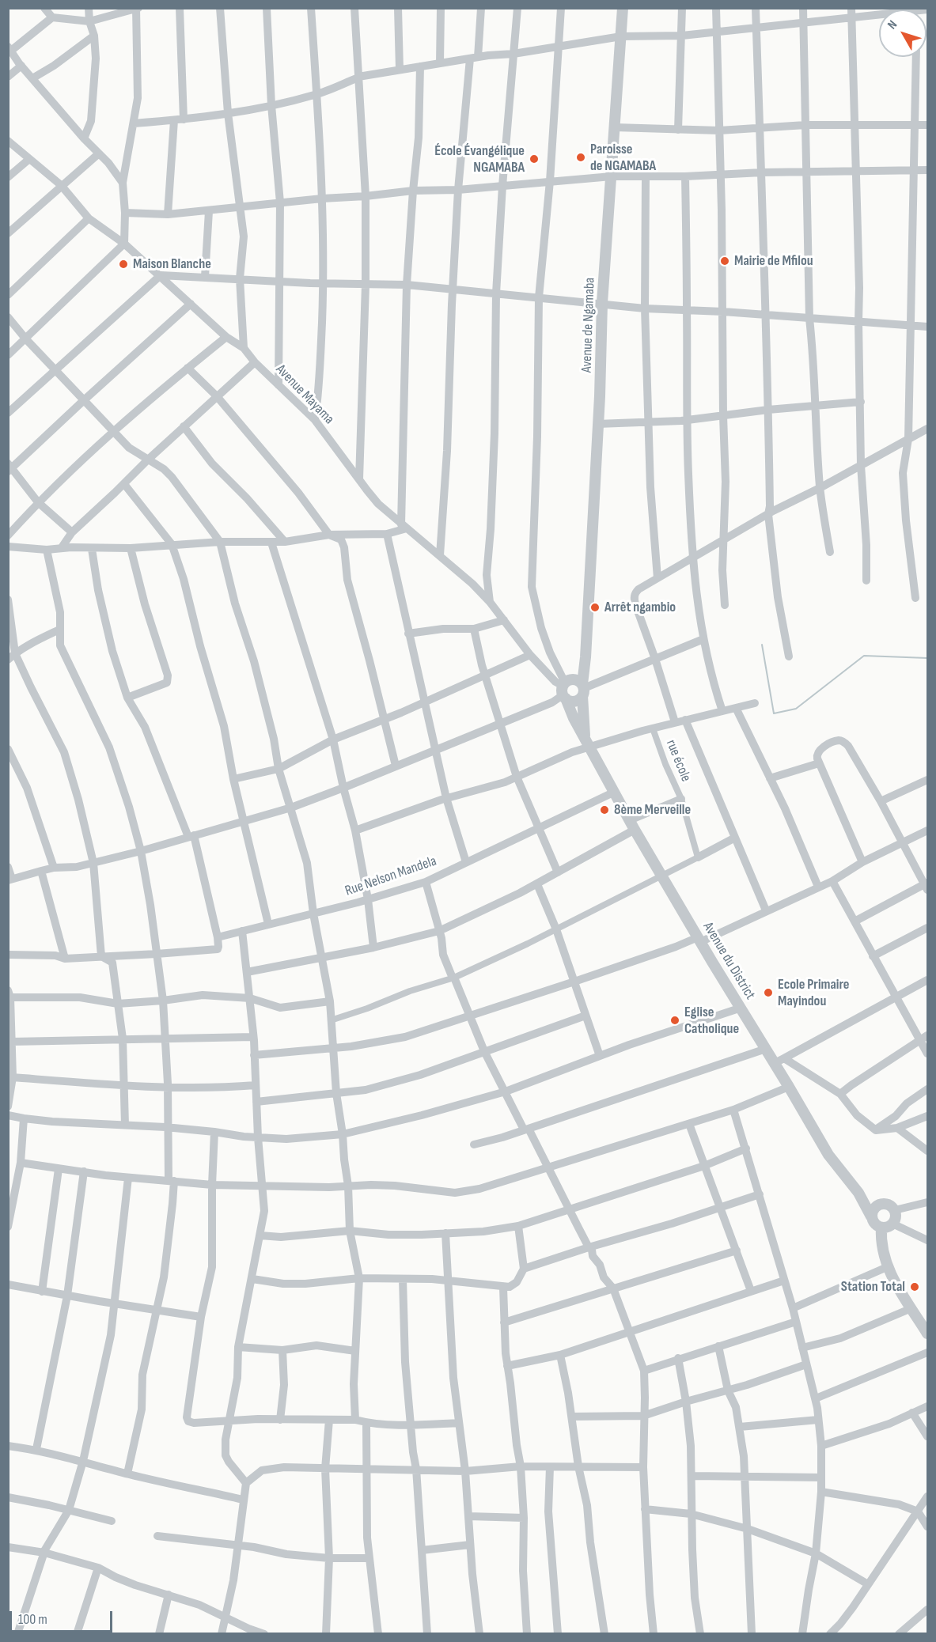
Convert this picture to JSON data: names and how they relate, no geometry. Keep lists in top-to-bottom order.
{
  "streets": {
    "street": [
      "Avenue de Ngamaba",
      "Avenue Mayama",
      "rue école",
      "Rue Nelson Mandela",
      "Avenue du District"
    ]
  },
  "crossings": [
    ["Avenue de Ngamaba", "Avenue Mayama"],
    ["Avenue de Ngamaba", "Avenue du District"],
    ["Avenue Mayama", "Avenue du District"],
    ["Rue Nelson Mandela", "Avenue du District"]
  ],
  "places": [
    "Paroisse de NGAMABA",
    "École Évangélique NGAMABA",
    "Mairie de Mfilou",
    "Maison Blanche",
    "Arrêt ngambio",
    "8ème Merveille",
    "Ecole Primaire Mayindou",
    "Eglise Catholique",
    "Station Total"
  ],
  "scale_bar": "100 m",
  "north": "top left"
}
